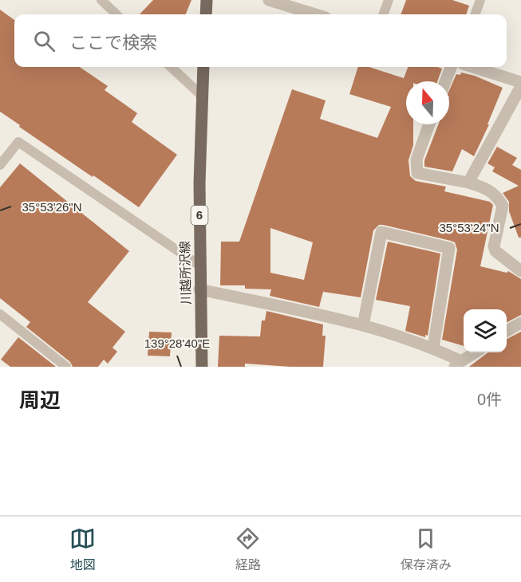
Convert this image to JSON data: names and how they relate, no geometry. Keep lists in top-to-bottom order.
{
  "streets": {
    "main road": ["6", "川越所沢線"]
  },
  "north": "top",
  "page": {
    "search": "ここで検索",
    "heading": ["周辺", "0件"],
    "nav": ["地図", "経路", "保存済み"]
  },
  "coordinates": ["35°53'26\"N", "35°53'24\"N", "139°28'40\"E"]
}
